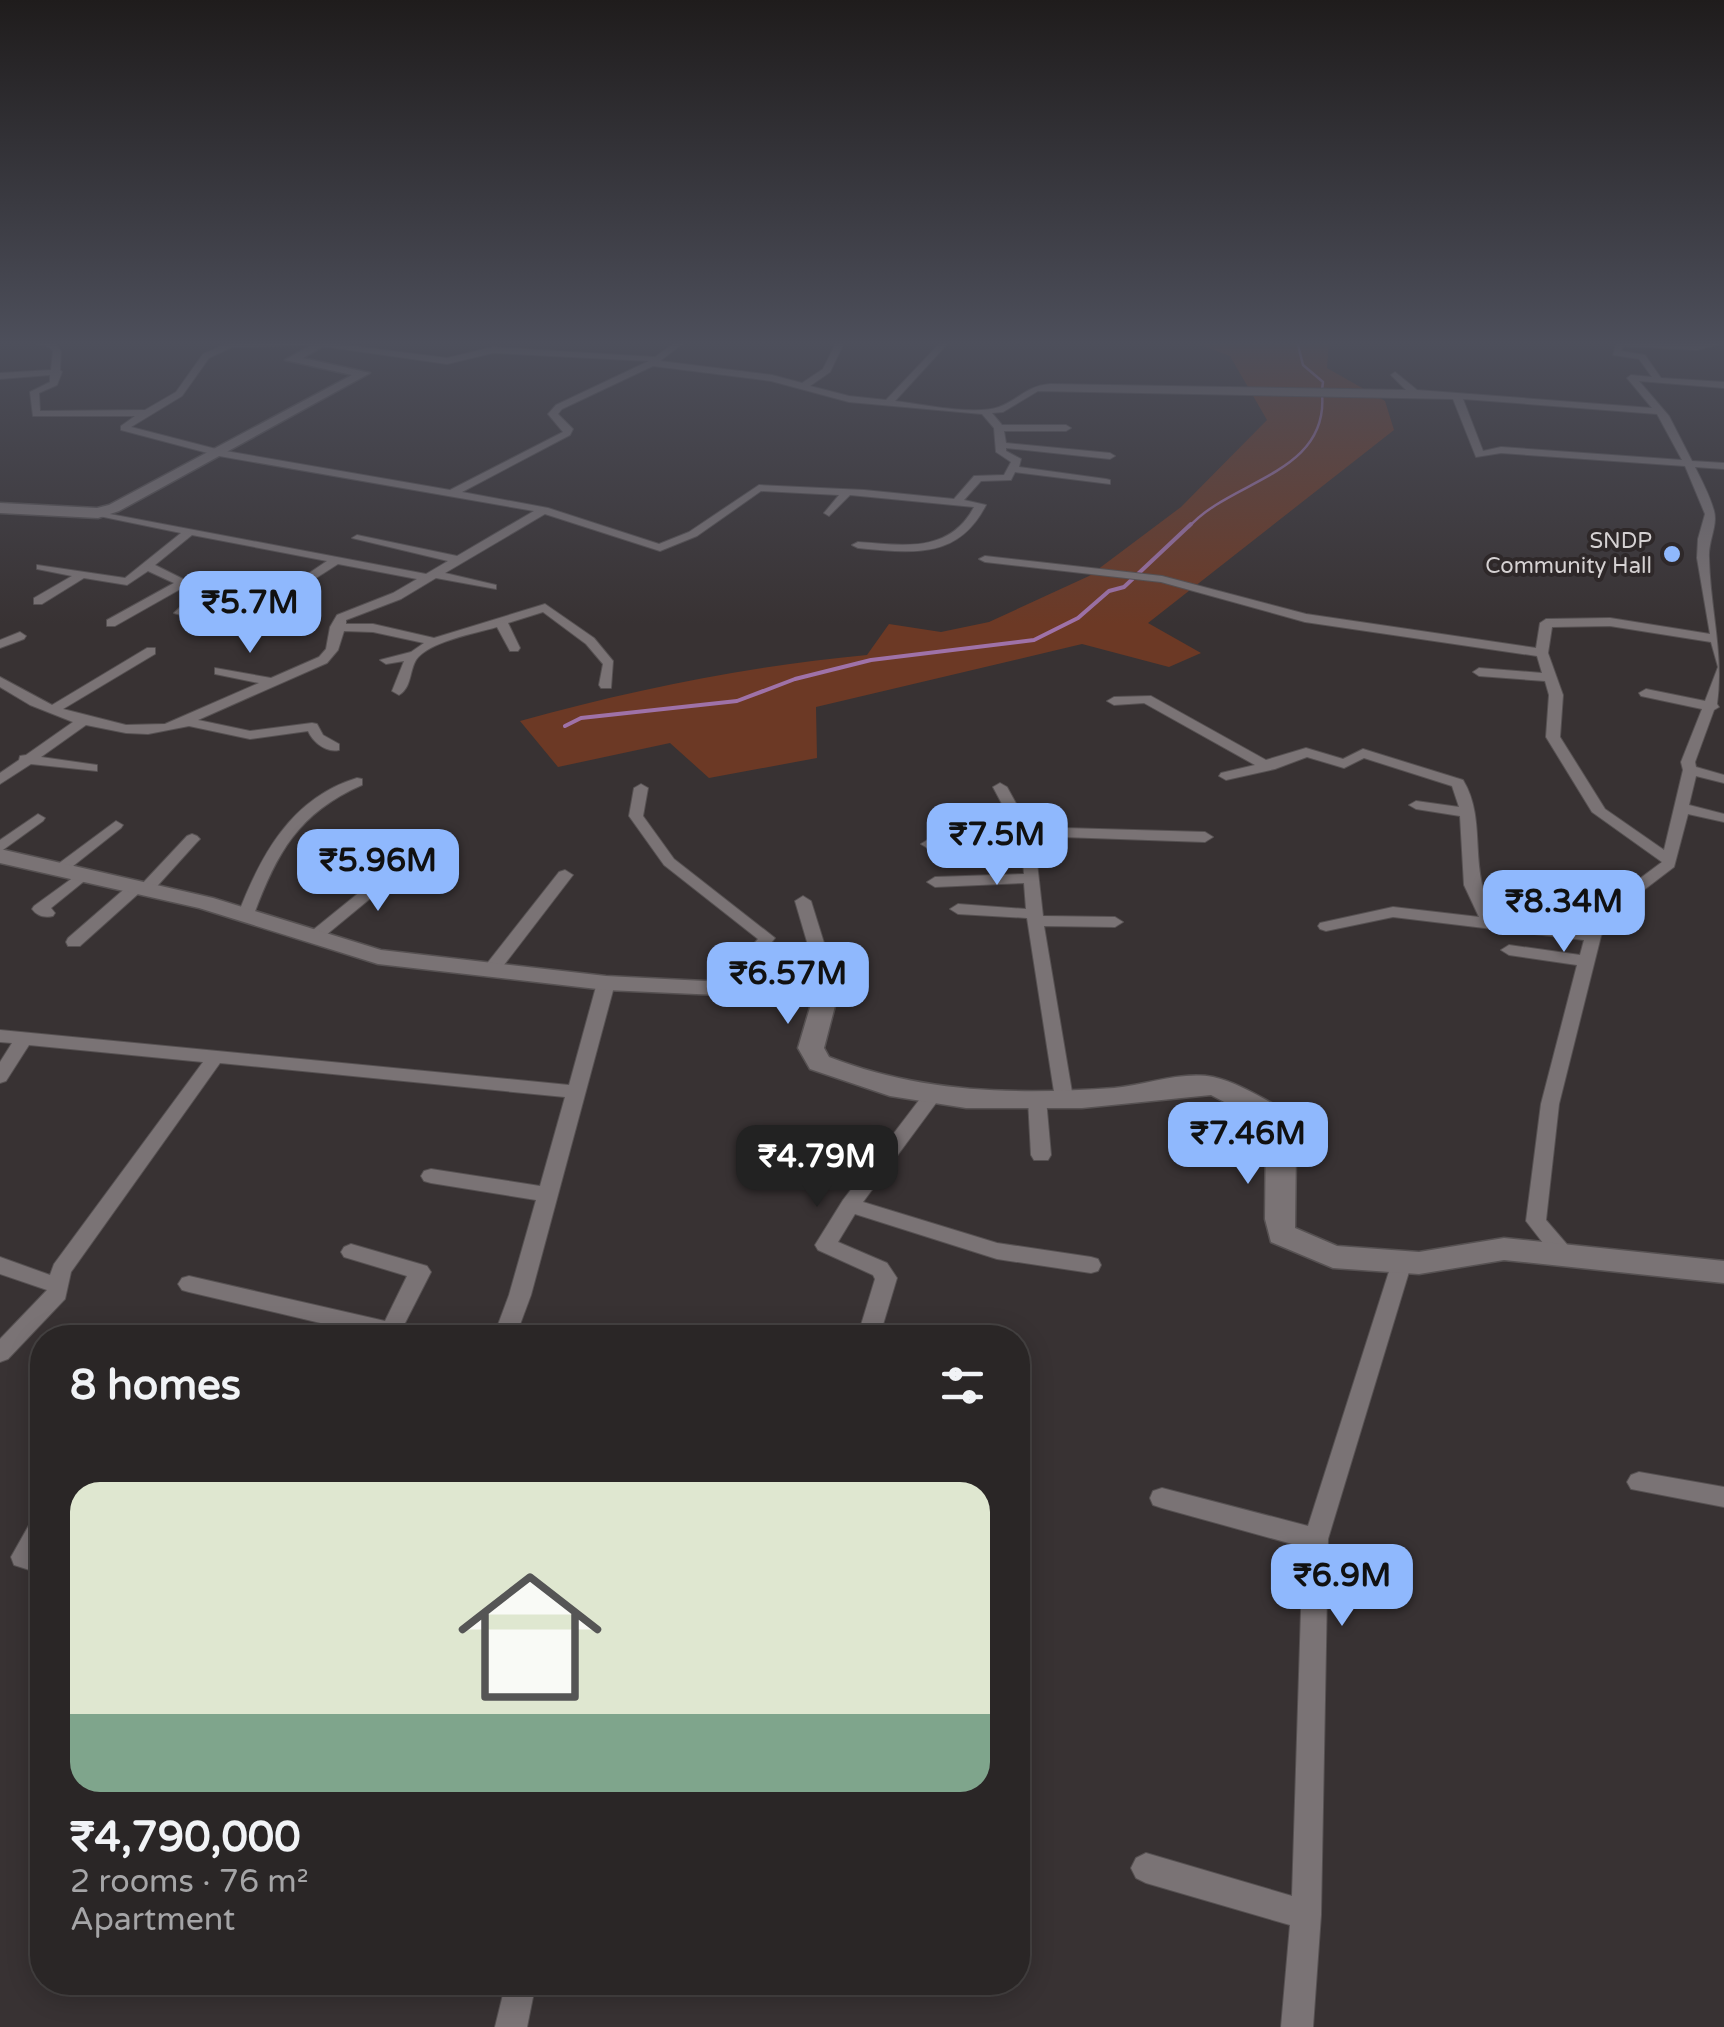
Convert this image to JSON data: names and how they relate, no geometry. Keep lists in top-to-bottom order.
{
  "places": ["SNDP Community Hall"],
  "page": {
    "price": [
      "₹5.7M",
      "₹7.5M",
      "₹5.96M",
      "₹8.34M",
      "₹6.57M",
      "₹7.46M",
      "₹4.79M",
      "₹6.9M"
    ],
    "heading": "8 homes",
    "list": [
      {
        "name": "₹4,790,000",
        "note": "2 rooms · 76 m² · Apartment"
      }
    ]
  }
}
